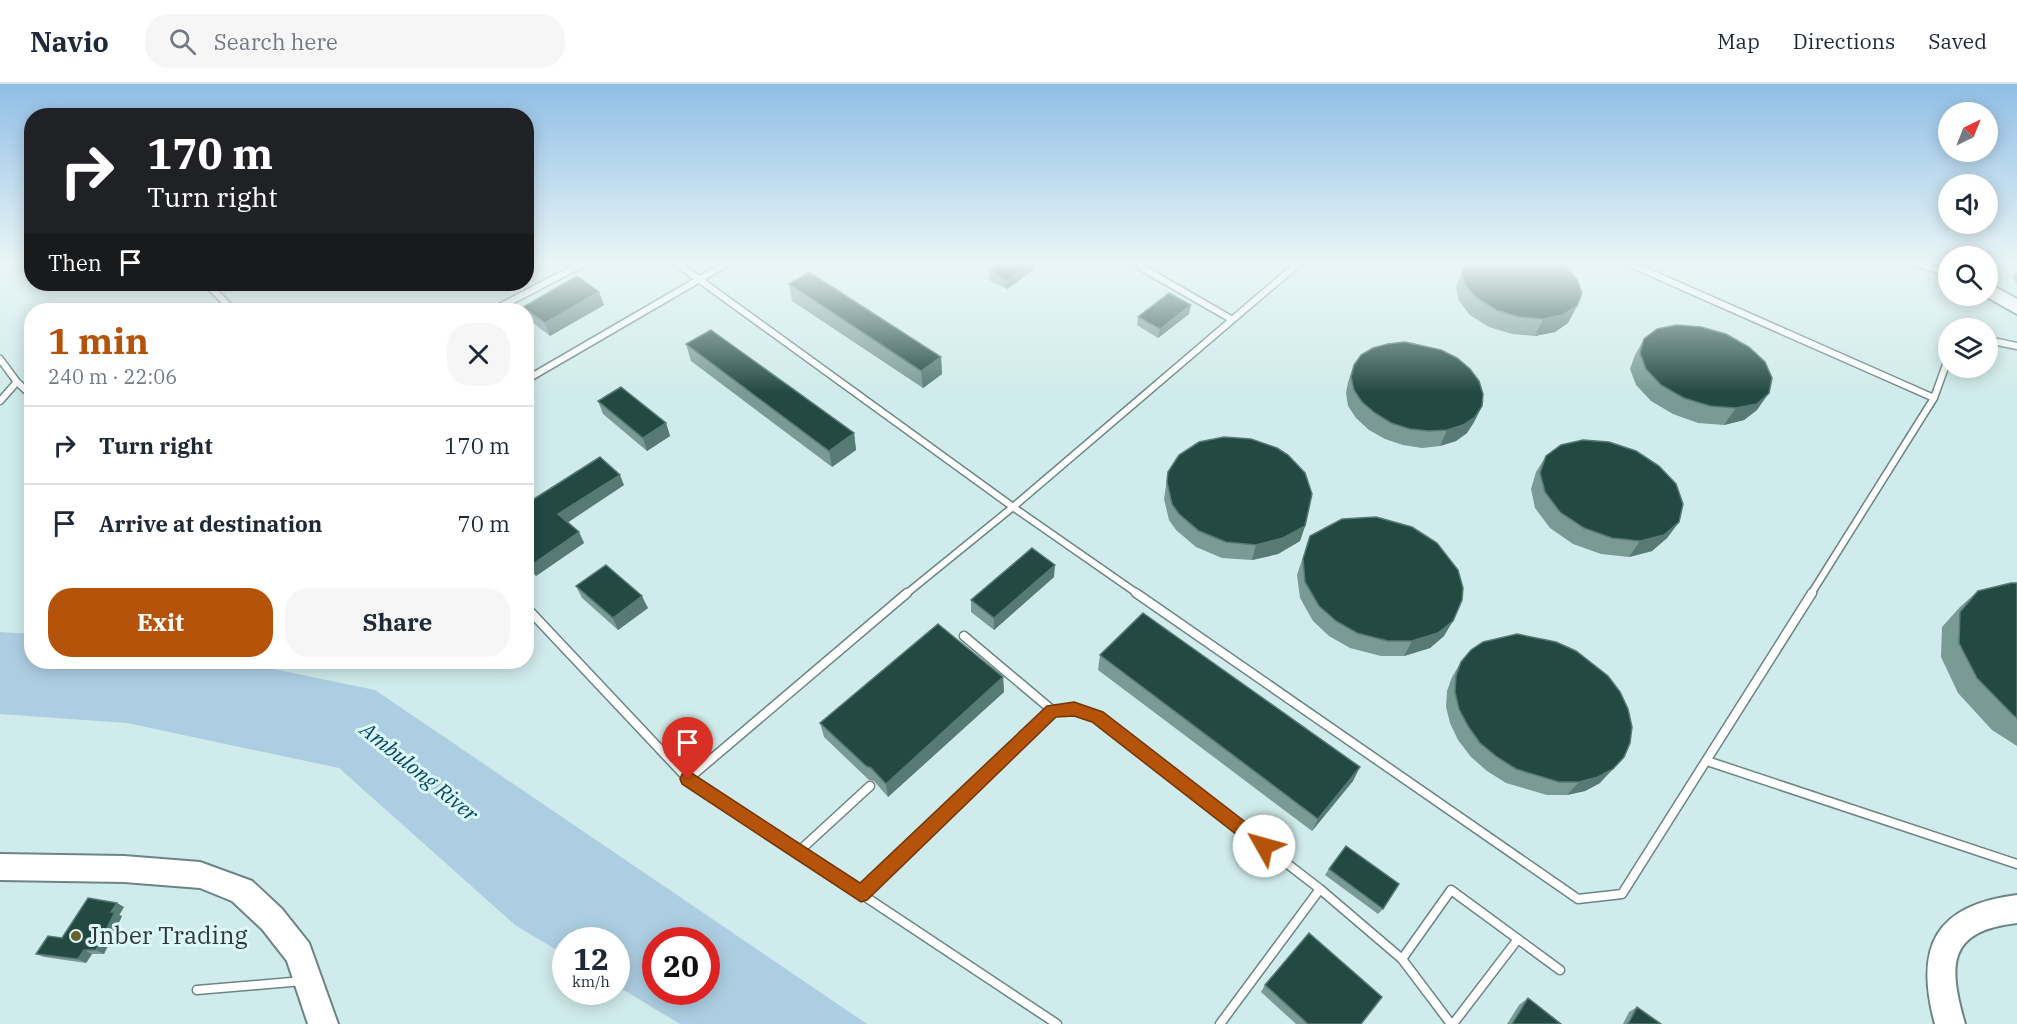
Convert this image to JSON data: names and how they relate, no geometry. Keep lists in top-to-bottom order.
{
  "water": ["Ambulong River"],
  "places": ["Jnber Trading"],
  "north": "top right",
  "page": {
    "header": "Navio",
    "search": "Search here",
    "nav": ["Map", "Directions", "Saved"],
    "turn": ["170 m", "Turn right"],
    "then": "Then",
    "heading": ["1 min", "240 m · 22:06"],
    "list": [
      {
        "name": "Turn right",
        "value": "170 m"
      },
      {
        "name": "Arrive at destination",
        "value": "70 m"
      }
    ],
    "buttons": ["Exit", "Share"],
    "speed": "12 km/h",
    "limit": "20"
  }
}
